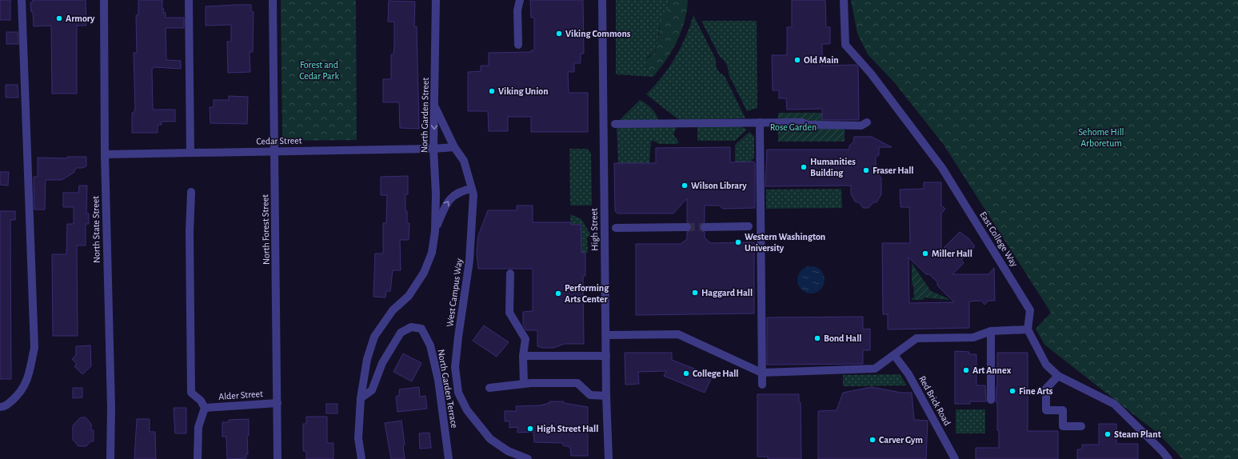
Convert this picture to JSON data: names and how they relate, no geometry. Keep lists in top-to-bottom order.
{
  "streets": {
    "street": [
      "North Garden Street",
      "Cedar Street",
      "North State Street",
      "North Forest Street",
      "High Street",
      "East College Way",
      "West Campus Way",
      "North Garden Terrace",
      "Alder Street",
      "Red Brick Road"
    ]
  },
  "crossings": [
    ["North Garden Street", "Cedar Street"],
    ["North Garden Street", "West Campus Way"],
    ["North Garden Street", "North Garden Terrace"],
    ["Cedar Street", "North State Street"],
    ["Cedar Street", "North Forest Street"],
    ["Cedar Street", "West Campus Way"],
    ["North Forest Street", "Alder Street"]
  ],
  "parks": ["Forest and Cedar Park", "Rose Garden", "Sehome Hill Arboretum"],
  "places": [
    "Armory",
    "Viking Commons",
    "Old Main",
    "Viking Union",
    "Humanities Building",
    "Fraser Hall",
    "Wilson Library",
    "Western Washington University",
    "Miller Hall",
    "Haggard Hall",
    "Performing Arts Center",
    "Bond Hall",
    "Art Annex",
    "College Hall",
    "Fine Arts",
    "High Street Hall",
    "Steam Plant",
    "Carver Gym"
  ]
}
